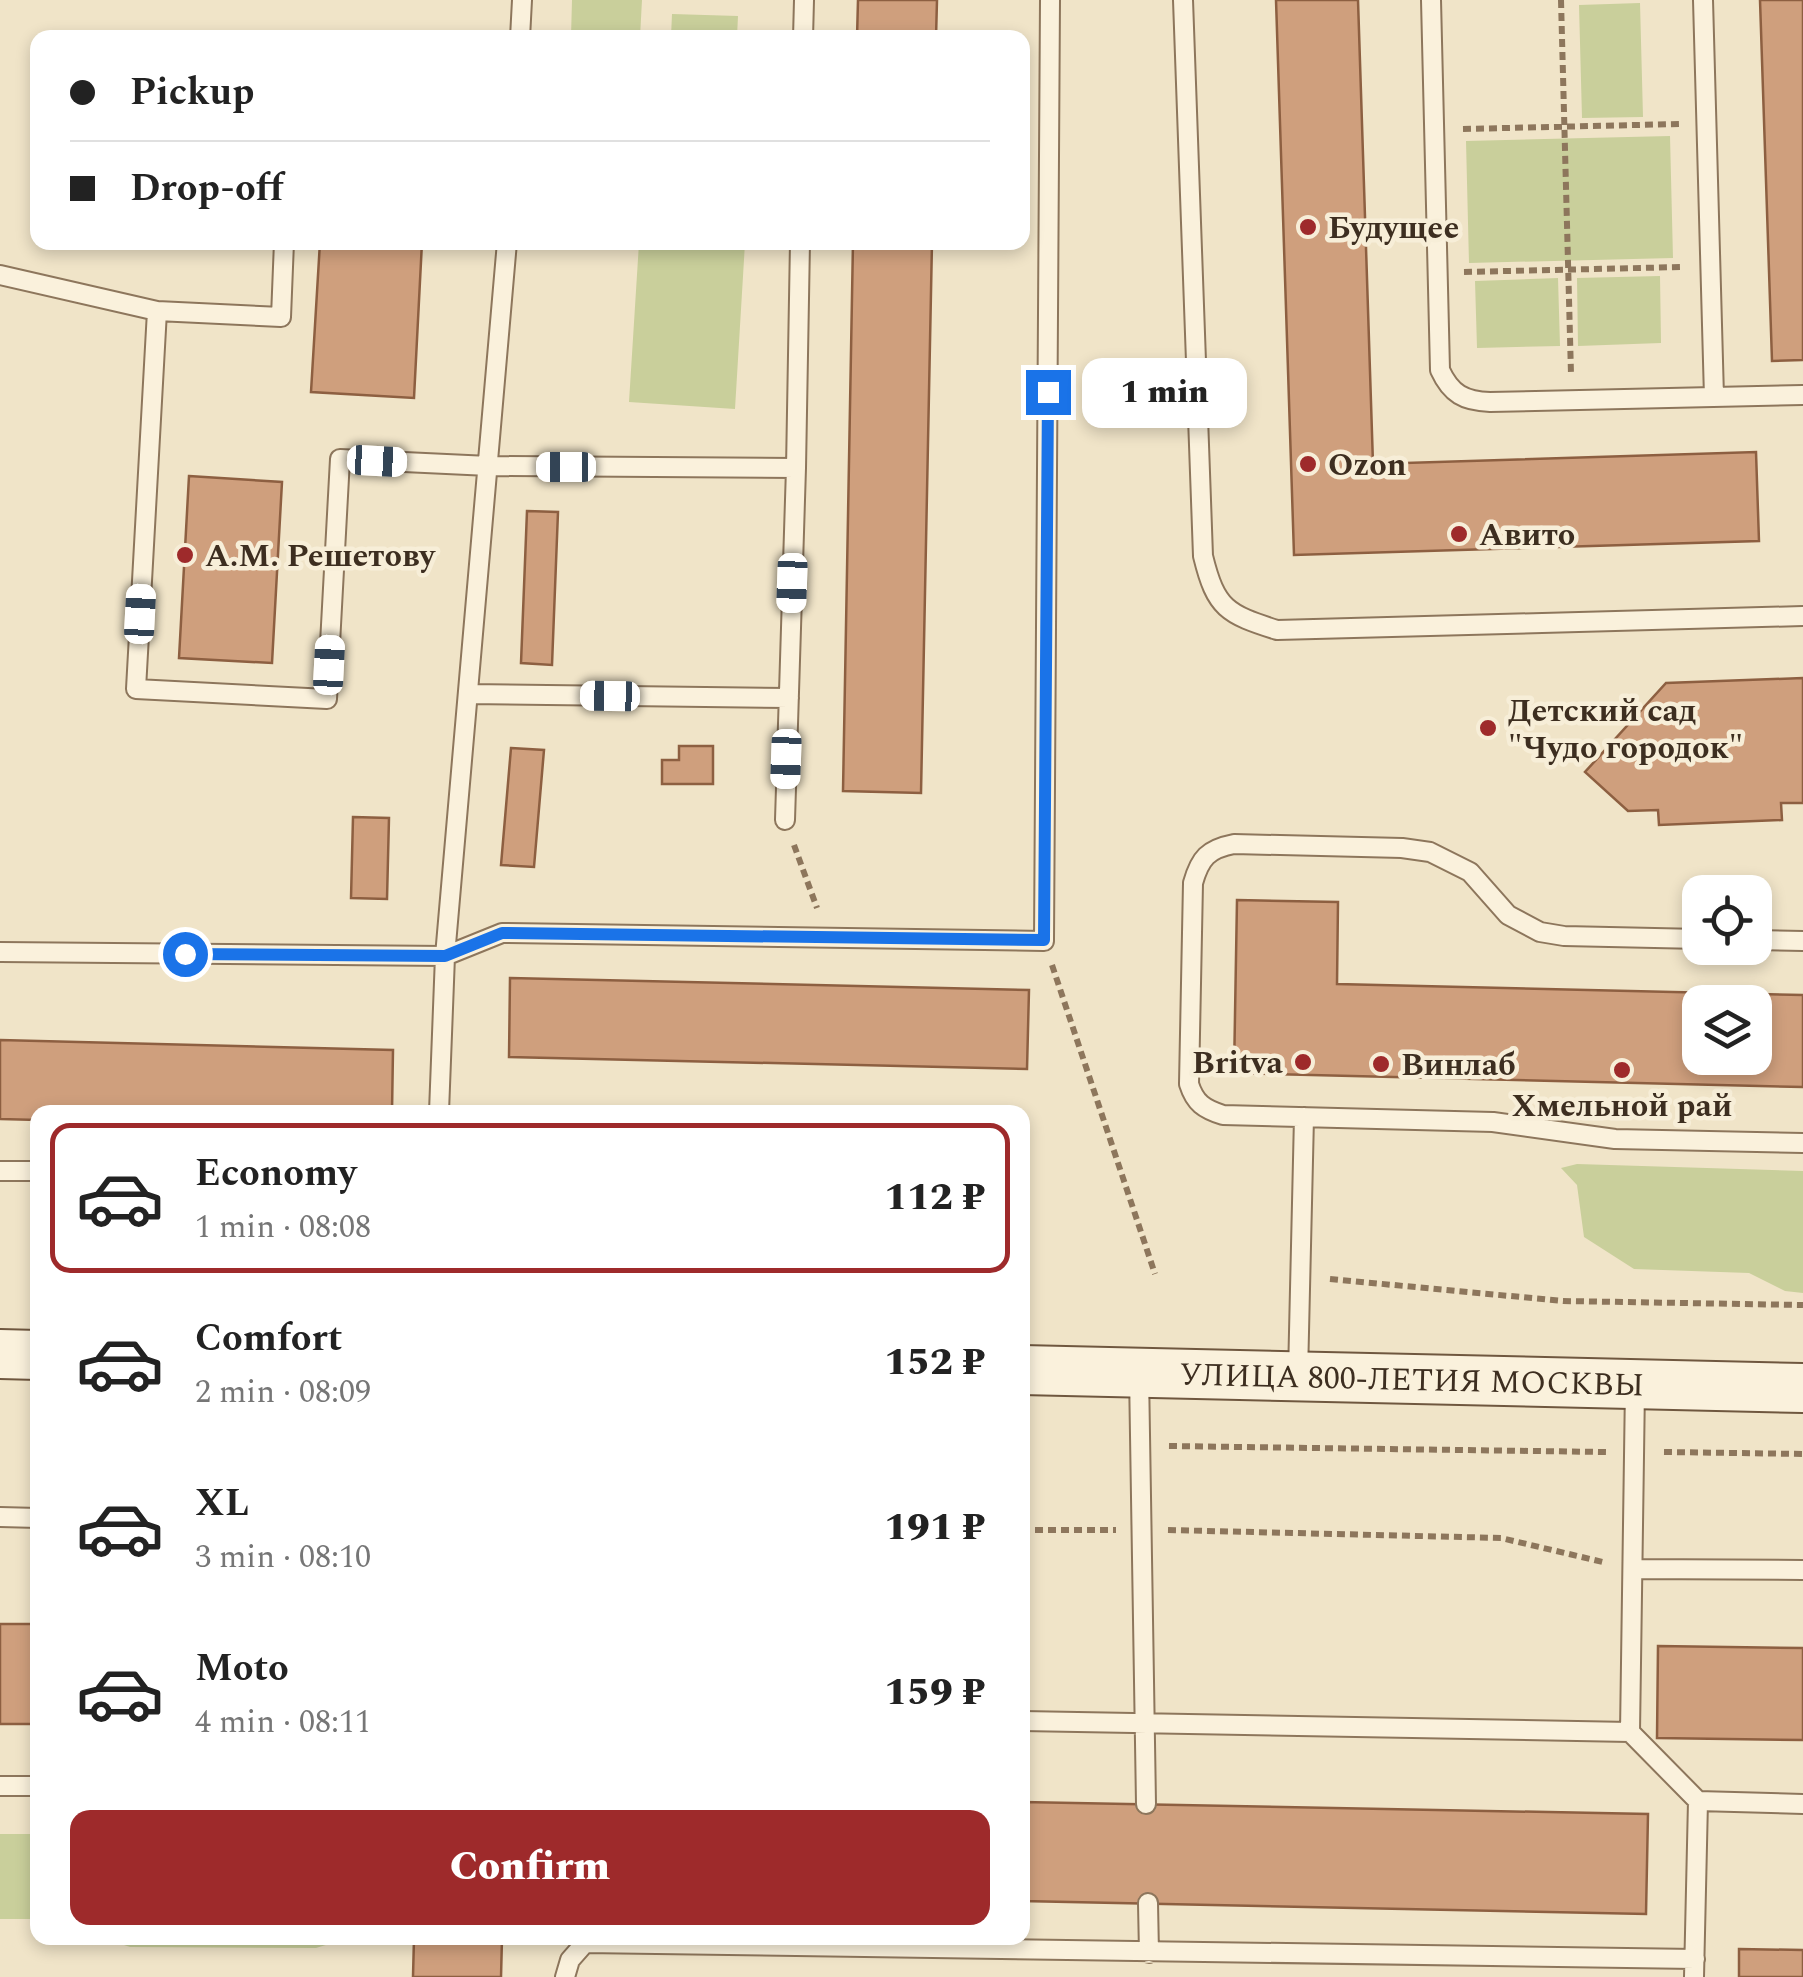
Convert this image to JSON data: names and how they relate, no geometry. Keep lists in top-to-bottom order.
{
  "streets": {
    "main road": ["УЛИЦА 800-ЛЕТИЯ МОСКВЫ"]
  },
  "places": [
    "Будущее",
    "Ozon",
    "Авито",
    "А.М. Решетову",
    "Детский сад \"Чудо городок\"",
    "Britva",
    "Винлаб",
    "Хмельной рай"
  ],
  "page": {
    "banner": ["Pickup", "Drop-off"],
    "bubble": "1 min",
    "list": [
      {
        "name": "Economy",
        "note": "1 min · 08:08",
        "value": "112 ₽"
      },
      {
        "name": "Comfort",
        "note": "2 min · 08:09",
        "value": "152 ₽"
      },
      {
        "name": "XL",
        "note": "3 min · 08:10",
        "value": "191 ₽"
      },
      {
        "name": "Moto",
        "note": "4 min · 08:11",
        "value": "159 ₽"
      }
    ],
    "buttons": "Confirm"
  }
}
